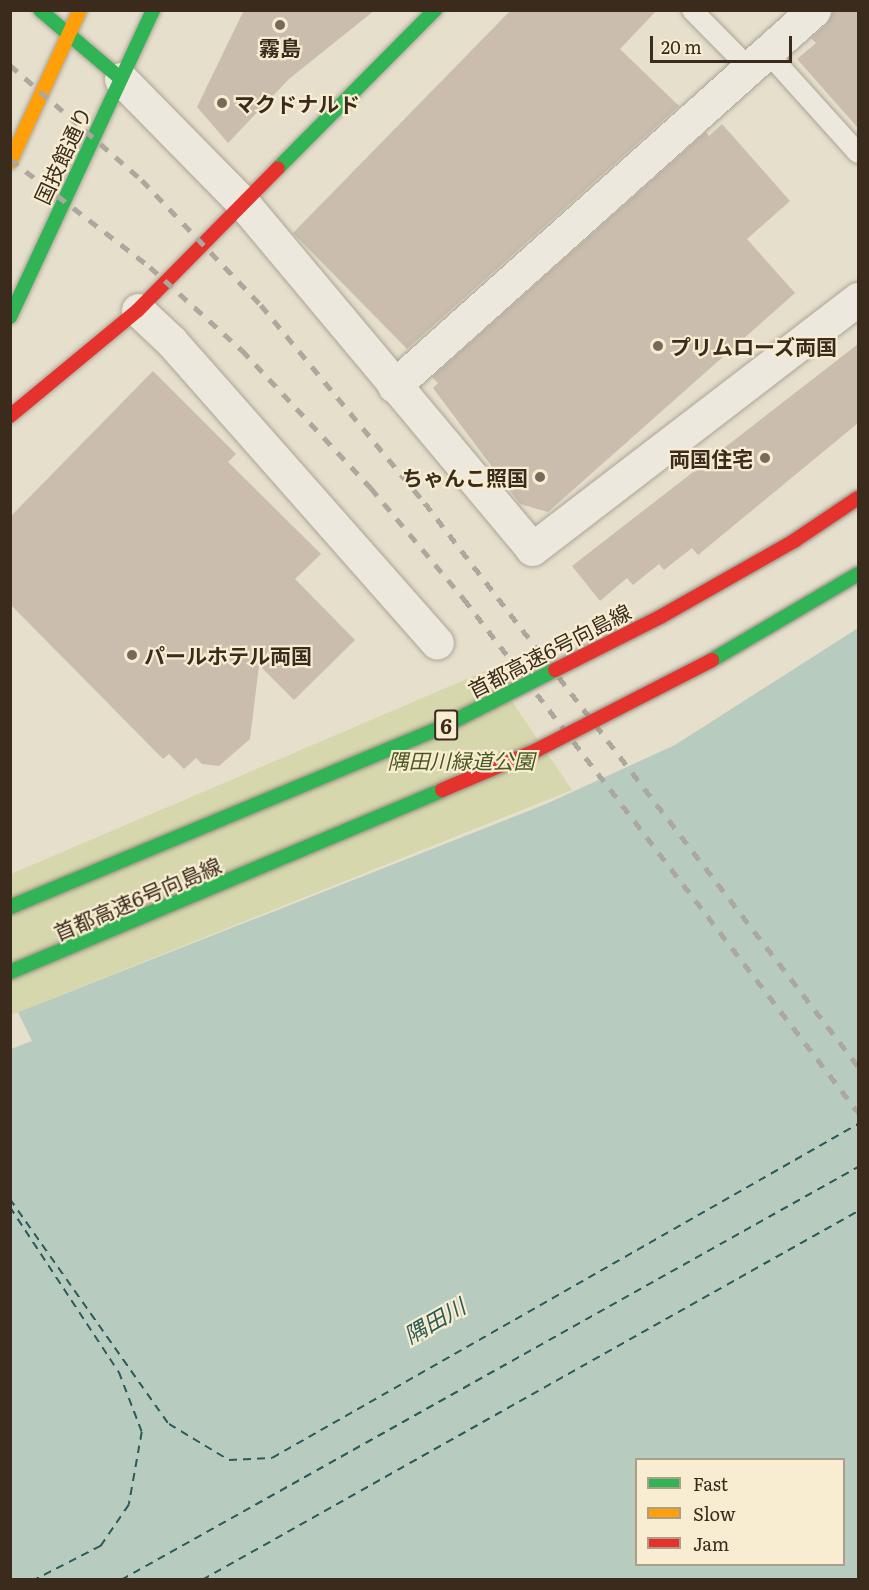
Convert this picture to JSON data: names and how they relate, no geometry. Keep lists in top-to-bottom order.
{
  "streets": {
    "main road": ["国技館通り", "首都高速6号向島線", "6"]
  },
  "water": ["隅田川"],
  "parks": ["隅田川緑道公園"],
  "places": [
    "霧島",
    "マクドナルド",
    "プリムローズ両国",
    "両国住宅",
    "ちゃんこ照国",
    "パールホテル両国"
  ],
  "legend": ["Fast", "Slow", "Jam"],
  "scale_bar": "20 m"
}
